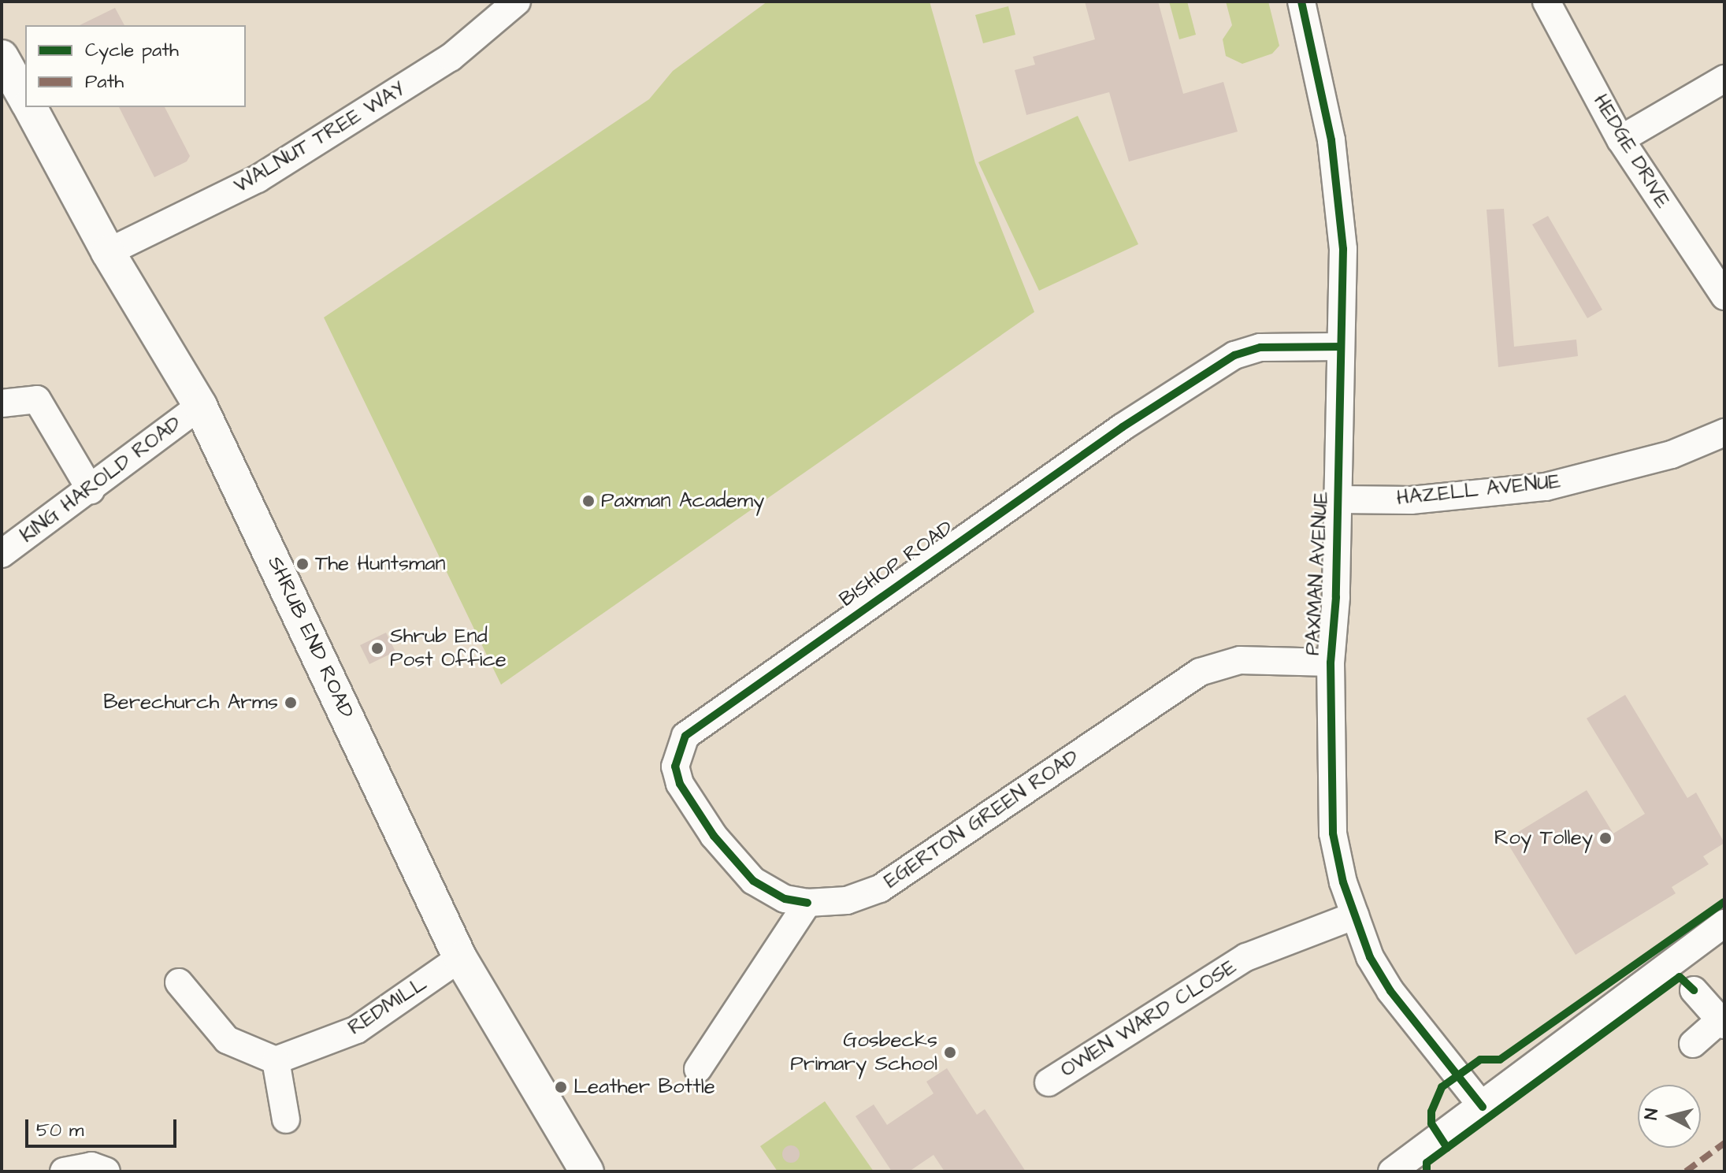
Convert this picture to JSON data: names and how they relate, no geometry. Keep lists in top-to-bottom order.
{
  "streets": {
    "main road": ["SHRUB END ROAD"],
    "street": [
      "WALNUT TREE WAY",
      "HEDGE DRIVE",
      "KING HAROLD ROAD",
      "HAZELL AVENUE",
      "BISHOP ROAD",
      "PAXMAN AVENUE",
      "EGERTON GREEN ROAD",
      "REDMILL",
      "OWEN WARD CLOSE"
    ]
  },
  "crossings": [
    ["WALNUT TREE WAY", "SHRUB END ROAD"],
    ["KING HAROLD ROAD", "SHRUB END ROAD"],
    ["HAZELL AVENUE", "PAXMAN AVENUE"],
    ["BISHOP ROAD", "PAXMAN AVENUE"],
    ["BISHOP ROAD", "EGERTON GREEN ROAD"],
    ["PAXMAN AVENUE", "EGERTON GREEN ROAD"],
    ["PAXMAN AVENUE", "OWEN WARD CLOSE"],
    ["SHRUB END ROAD", "REDMILL"]
  ],
  "places": [
    "Paxman Academy",
    "The Huntsman",
    "Shrub End Post Office",
    "Berechurch Arms",
    "Roy Tolley",
    "Gosbecks Primary School",
    "Leather Bottle"
  ],
  "legend": ["Cycle path", "Path"],
  "scale_bar": "50 m",
  "north": "left"
}
